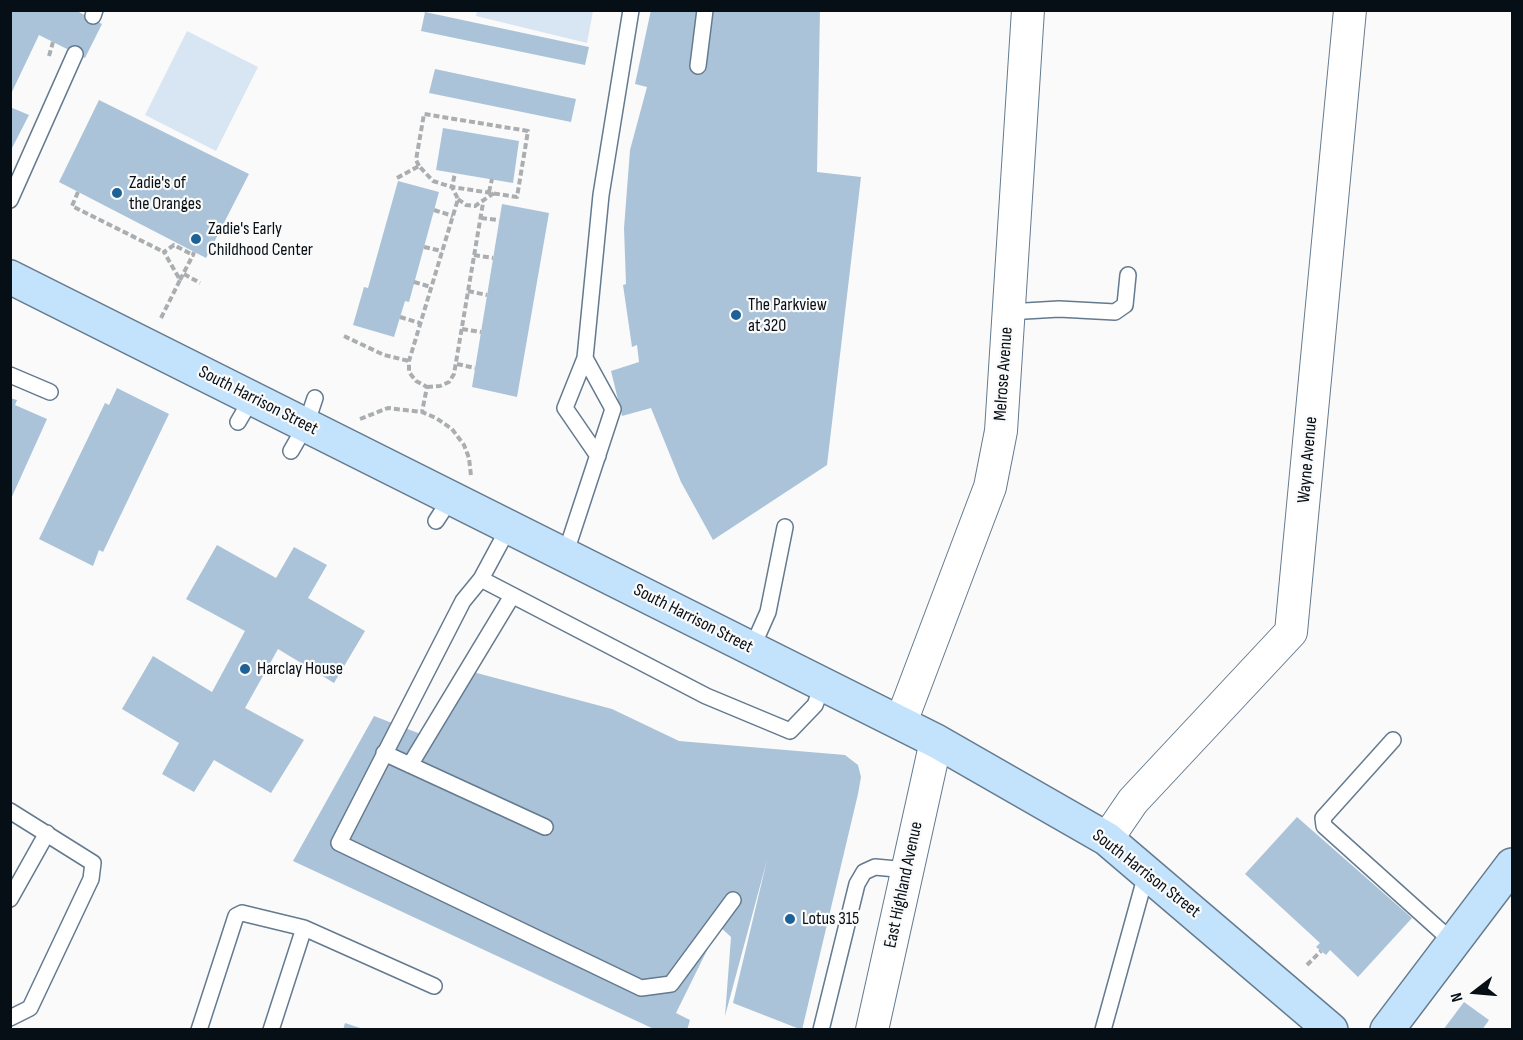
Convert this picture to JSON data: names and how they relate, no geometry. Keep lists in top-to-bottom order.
{
  "streets": {
    "main road": ["South Harrison Street"],
    "street": ["Melrose Avenue", "Wayne Avenue", "East Highland Avenue"]
  },
  "crossings": [
    ["Melrose Avenue", "South Harrison Street"],
    ["South Harrison Street", "Wayne Avenue"],
    ["South Harrison Street", "East Highland Avenue"]
  ],
  "places": [
    "Zadie's of the Oranges",
    "Zadie's Early Childhood Center",
    "The Parkview at 320",
    "Harclay House",
    "Lotus 315"
  ],
  "north": "left"
}
